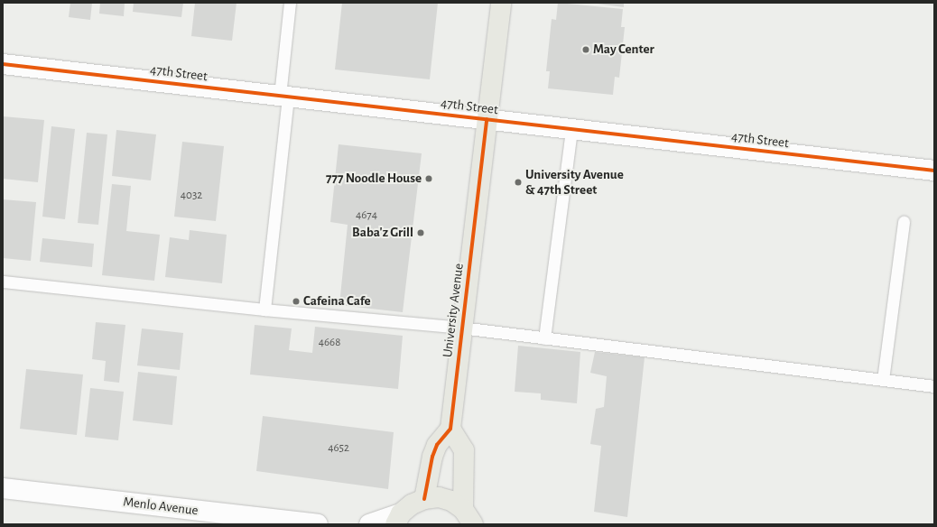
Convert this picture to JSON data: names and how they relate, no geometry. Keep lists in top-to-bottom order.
{
  "streets": {
    "main road": ["University Avenue"],
    "street": ["47th Street", "Menlo Avenue"]
  },
  "crossings": [
    ["47th Street", "University Avenue"]
  ],
  "places": [
    "May Center",
    "777 Noodle House",
    "University Avenue & 47th Street",
    "Baba'z Grill",
    "Cafeina Cafe"
  ],
  "house_numbers": [
    "4032",
    "4674",
    "4668",
    "4652"
  ]
}
